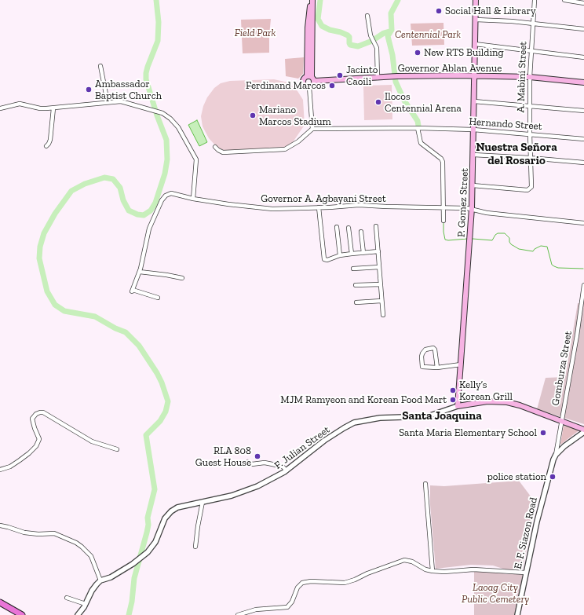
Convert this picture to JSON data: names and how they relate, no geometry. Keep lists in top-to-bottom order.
{
  "streets": {
    "main road": ["Governor Ablan Avenue", "P. Gomez Street", "F. Julian Street"],
    "street": [
      "A. Mabini Street",
      "Hernando Street",
      "Governor A. Agbayani Street",
      "Gomburza Street",
      "E. F. Siazon Road"
    ]
  },
  "crossings": [
    ["Governor Ablan Avenue", "A. Mabini Street"],
    ["Governor Ablan Avenue", "P. Gomez Street"],
    ["A. Mabini Street", "Hernando Street"],
    ["A. Mabini Street", "P. Gomez Street"],
    ["Hernando Street", "P. Gomez Street"],
    ["Governor A. Agbayani Street", "P. Gomez Street"],
    ["P. Gomez Street", "F. Julian Street"],
    ["Gomburza Street", "F. Julian Street"],
    ["Gomburza Street", "E. F. Siazon Road"]
  ],
  "districts": ["Nuestra Señora del Rosario", "Santa Joaquina"],
  "parks": ["Field Park", "Centennial Park", "Laoag City Public Cemetery"],
  "places": [
    "Social Hall & Library",
    "New RTS Building",
    "Jacinto Caoili",
    "Ferdinand Marcos",
    "Ambassador Baptist Church",
    "Ilocos Centennial Arena",
    "Mariano Marcos Stadium",
    "Kelly’s Korean Grill",
    "MJM Ramyeon and Korean Food Mart",
    "Santa Maria Elementary School",
    "RLA 808 Guest House",
    "police station"
  ]
}
